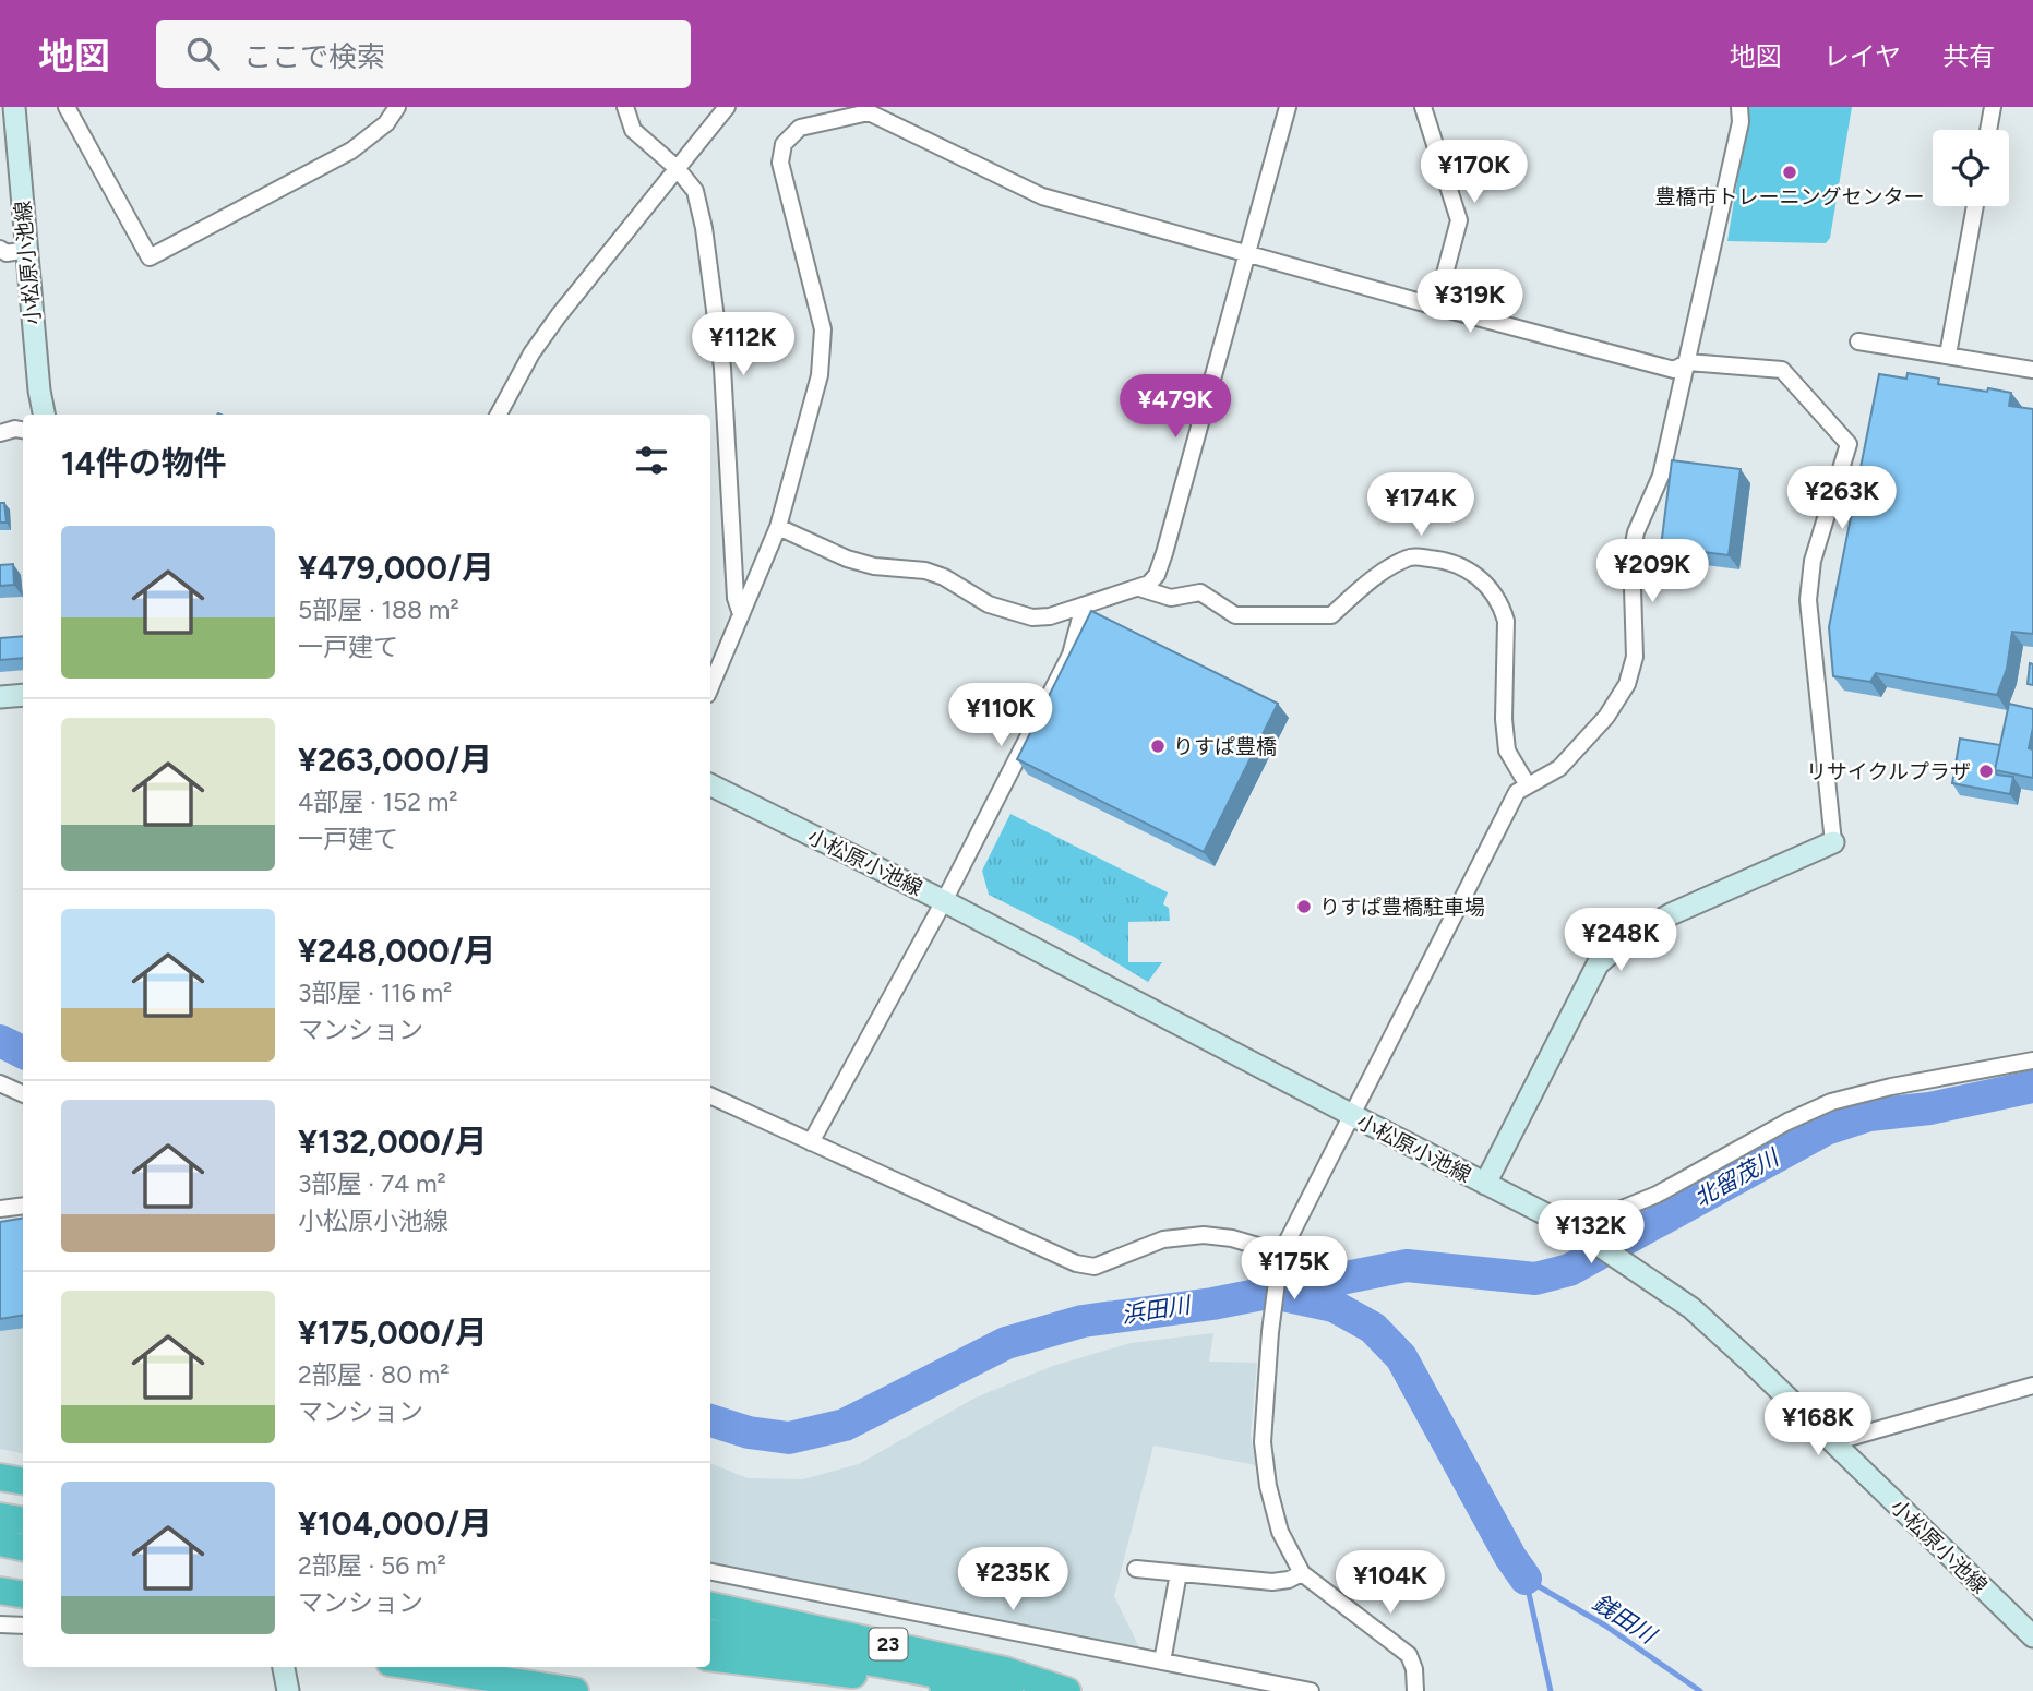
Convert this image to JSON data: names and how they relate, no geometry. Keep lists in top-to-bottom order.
{
  "streets": {
    "highway": ["23"],
    "main road": ["小松原小池線"]
  },
  "water": ["北留茂川", "浜田川", "銭田川"],
  "places": [
    "豊橋市トレーニングセンター",
    "りすぱ豊橋",
    "リサイクルプラザ",
    "りすぱ豊橋駐車場"
  ],
  "page": {
    "header": "地図",
    "search": "ここで検索",
    "nav": ["地図", "レイヤ", "共有"],
    "price": [
      "¥170K",
      "¥319K",
      "¥112K",
      "¥479K",
      "¥263K",
      "¥174K",
      "¥209K",
      "¥110K",
      "¥248K",
      "¥132K",
      "¥175K",
      "¥168K",
      "¥235K",
      "¥104K"
    ],
    "heading": "14件の物件",
    "list": [
      {
        "name": "¥479,000/月",
        "note": "5部屋 · 188 m² · 一戸建て"
      },
      {
        "name": "¥263,000/月",
        "note": "4部屋 · 152 m² · 一戸建て"
      },
      {
        "name": "¥248,000/月",
        "note": "3部屋 · 116 m² · マンション"
      },
      {
        "name": "¥132,000/月",
        "note": "3部屋 · 74 m² · 小松原小池線"
      },
      {
        "name": "¥175,000/月",
        "note": "2部屋 · 80 m² · マンション"
      },
      {
        "name": "¥104,000/月",
        "note": "2部屋 · 56 m² · マンション"
      }
    ]
  }
}
